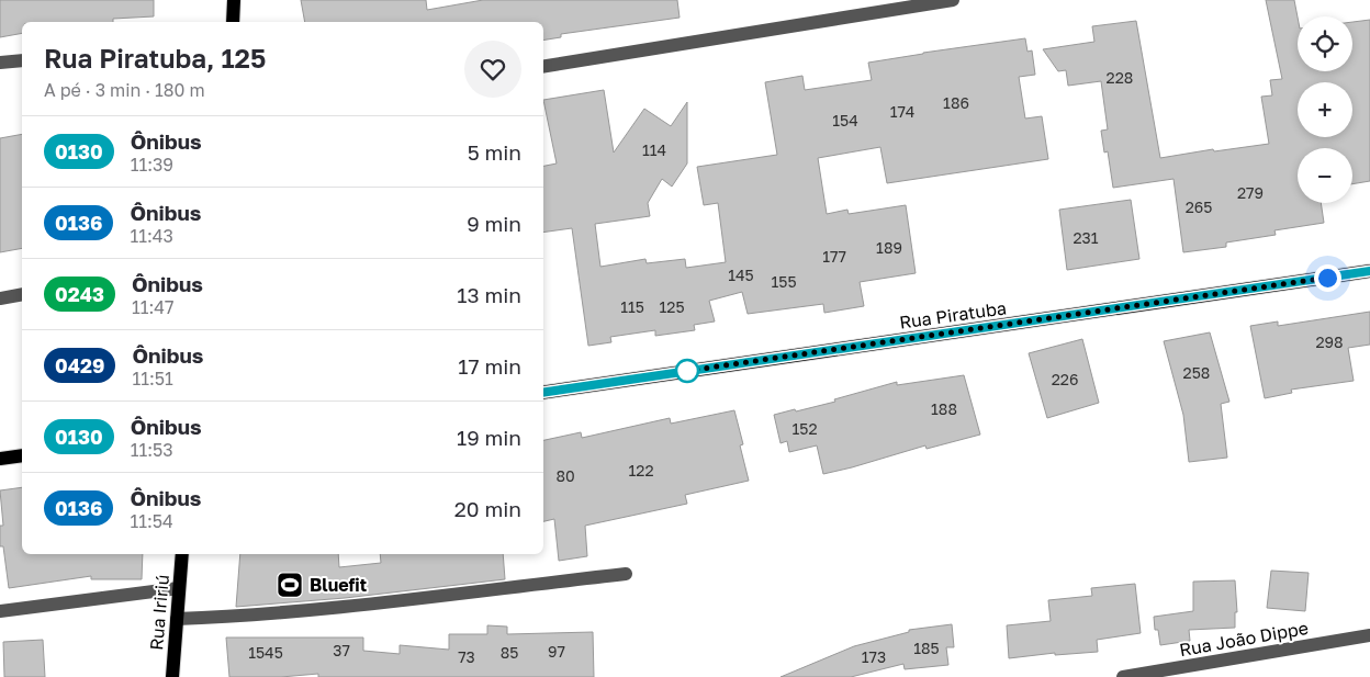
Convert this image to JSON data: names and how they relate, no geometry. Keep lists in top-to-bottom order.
{
  "streets": {
    "main road": ["Rua Piratuba", "Rua Iririú"],
    "street": ["Rua João Dippe"]
  },
  "places": {
    "sports": ["Bluefit"]
  },
  "lines": ["bus line 0130"],
  "house_numbers": [
    "228",
    "186",
    "174",
    "154",
    "114",
    "279",
    "265",
    "231",
    "189",
    "177",
    "145",
    "155",
    "115",
    "125",
    "298",
    "258",
    "226",
    "188",
    "152",
    "122",
    "80",
    "185",
    "37",
    "97",
    "1545",
    "85",
    "73",
    "173"
  ],
  "page": {
    "map_buttons": ["+", "−"],
    "heading": ["Rua Piratuba, 125", "A pé · 3 min · 180 m"],
    "list": [
      {
        "mark": "0130",
        "name": "Ônibus",
        "note": "11:39",
        "value": "5 min"
      },
      {
        "mark": "0136",
        "name": "Ônibus",
        "note": "11:43",
        "value": "9 min"
      },
      {
        "mark": "0243",
        "name": "Ônibus",
        "note": "11:47",
        "value": "13 min"
      },
      {
        "mark": "0429",
        "name": "Ônibus",
        "note": "11:51",
        "value": "17 min"
      },
      {
        "mark": "0130",
        "name": "Ônibus",
        "note": "11:53",
        "value": "19 min"
      },
      {
        "mark": "0136",
        "name": "Ônibus",
        "note": "11:54",
        "value": "20 min"
      }
    ]
  }
}
